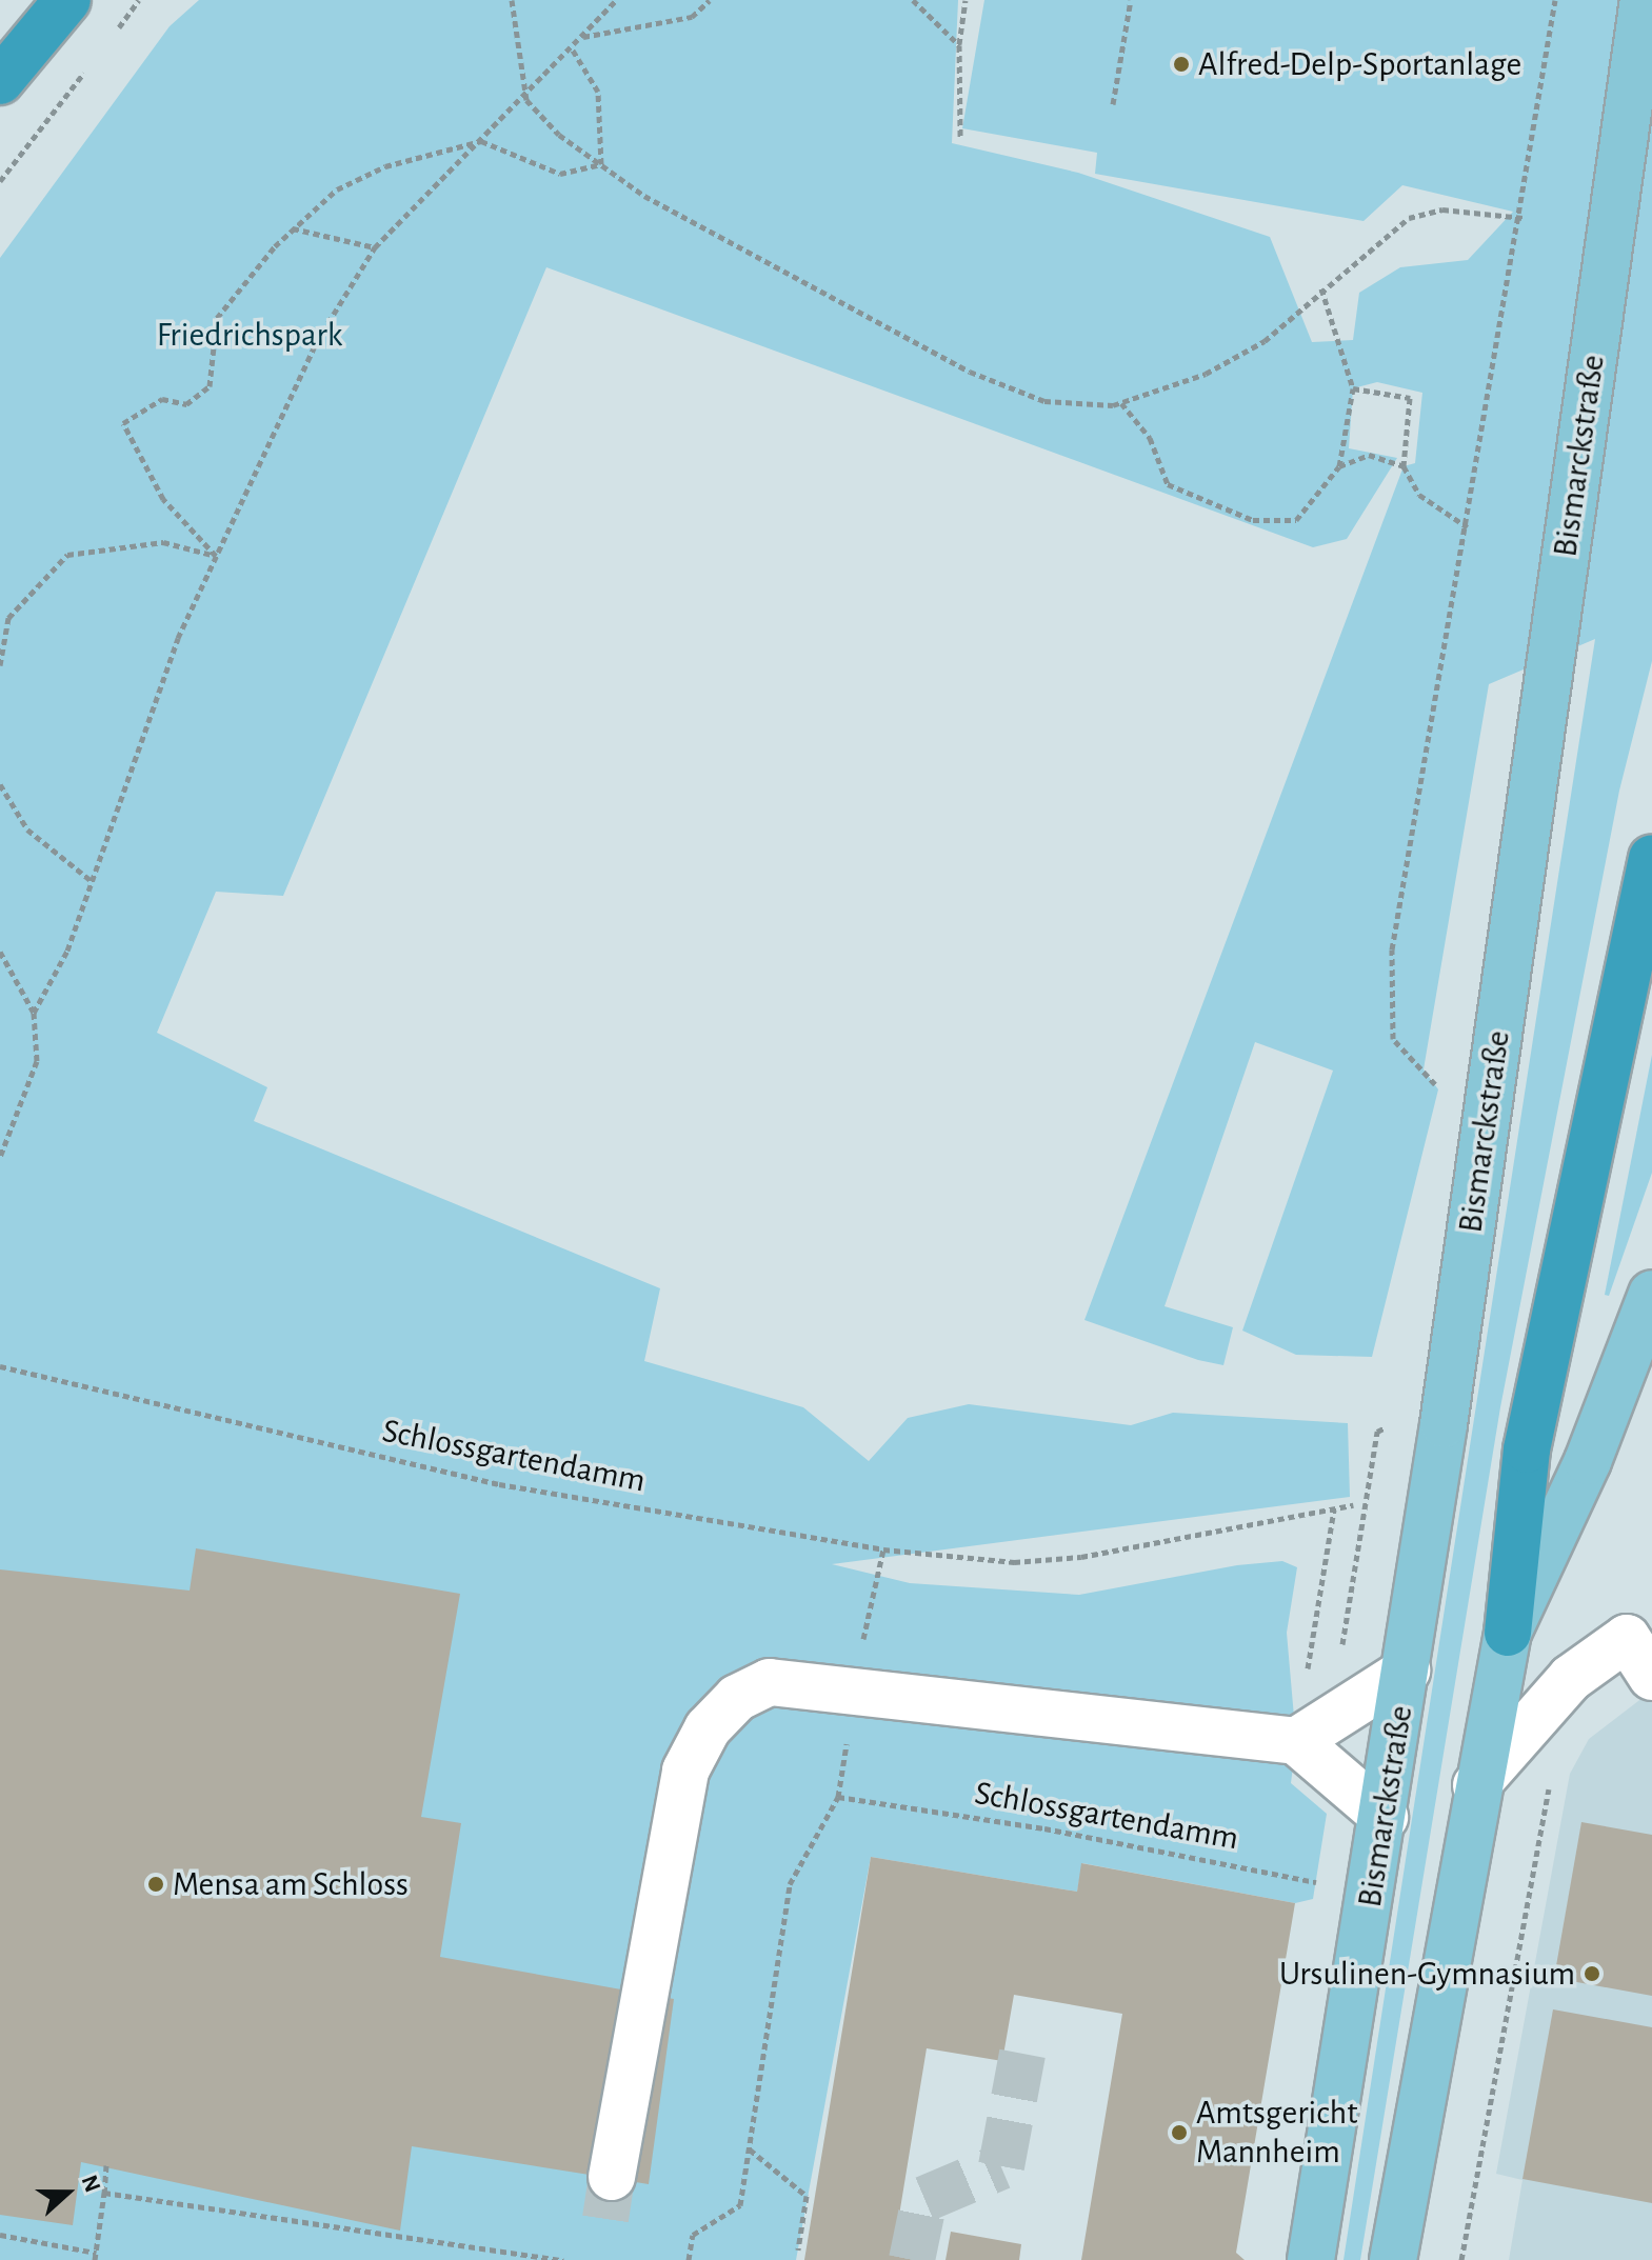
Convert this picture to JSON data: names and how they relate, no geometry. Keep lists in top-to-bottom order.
{
  "streets": {
    "main road": ["Bismarckstraße"],
    "path": ["Schlossgartendamm"]
  },
  "parks": ["Friedrichspark"],
  "places": [
    "Alfred-Delp-Sportanlage",
    "Mensa am Schloss",
    "Ursulinen-Gymnasium",
    "Amtsgericht Mannheim"
  ],
  "north": "right"
}
